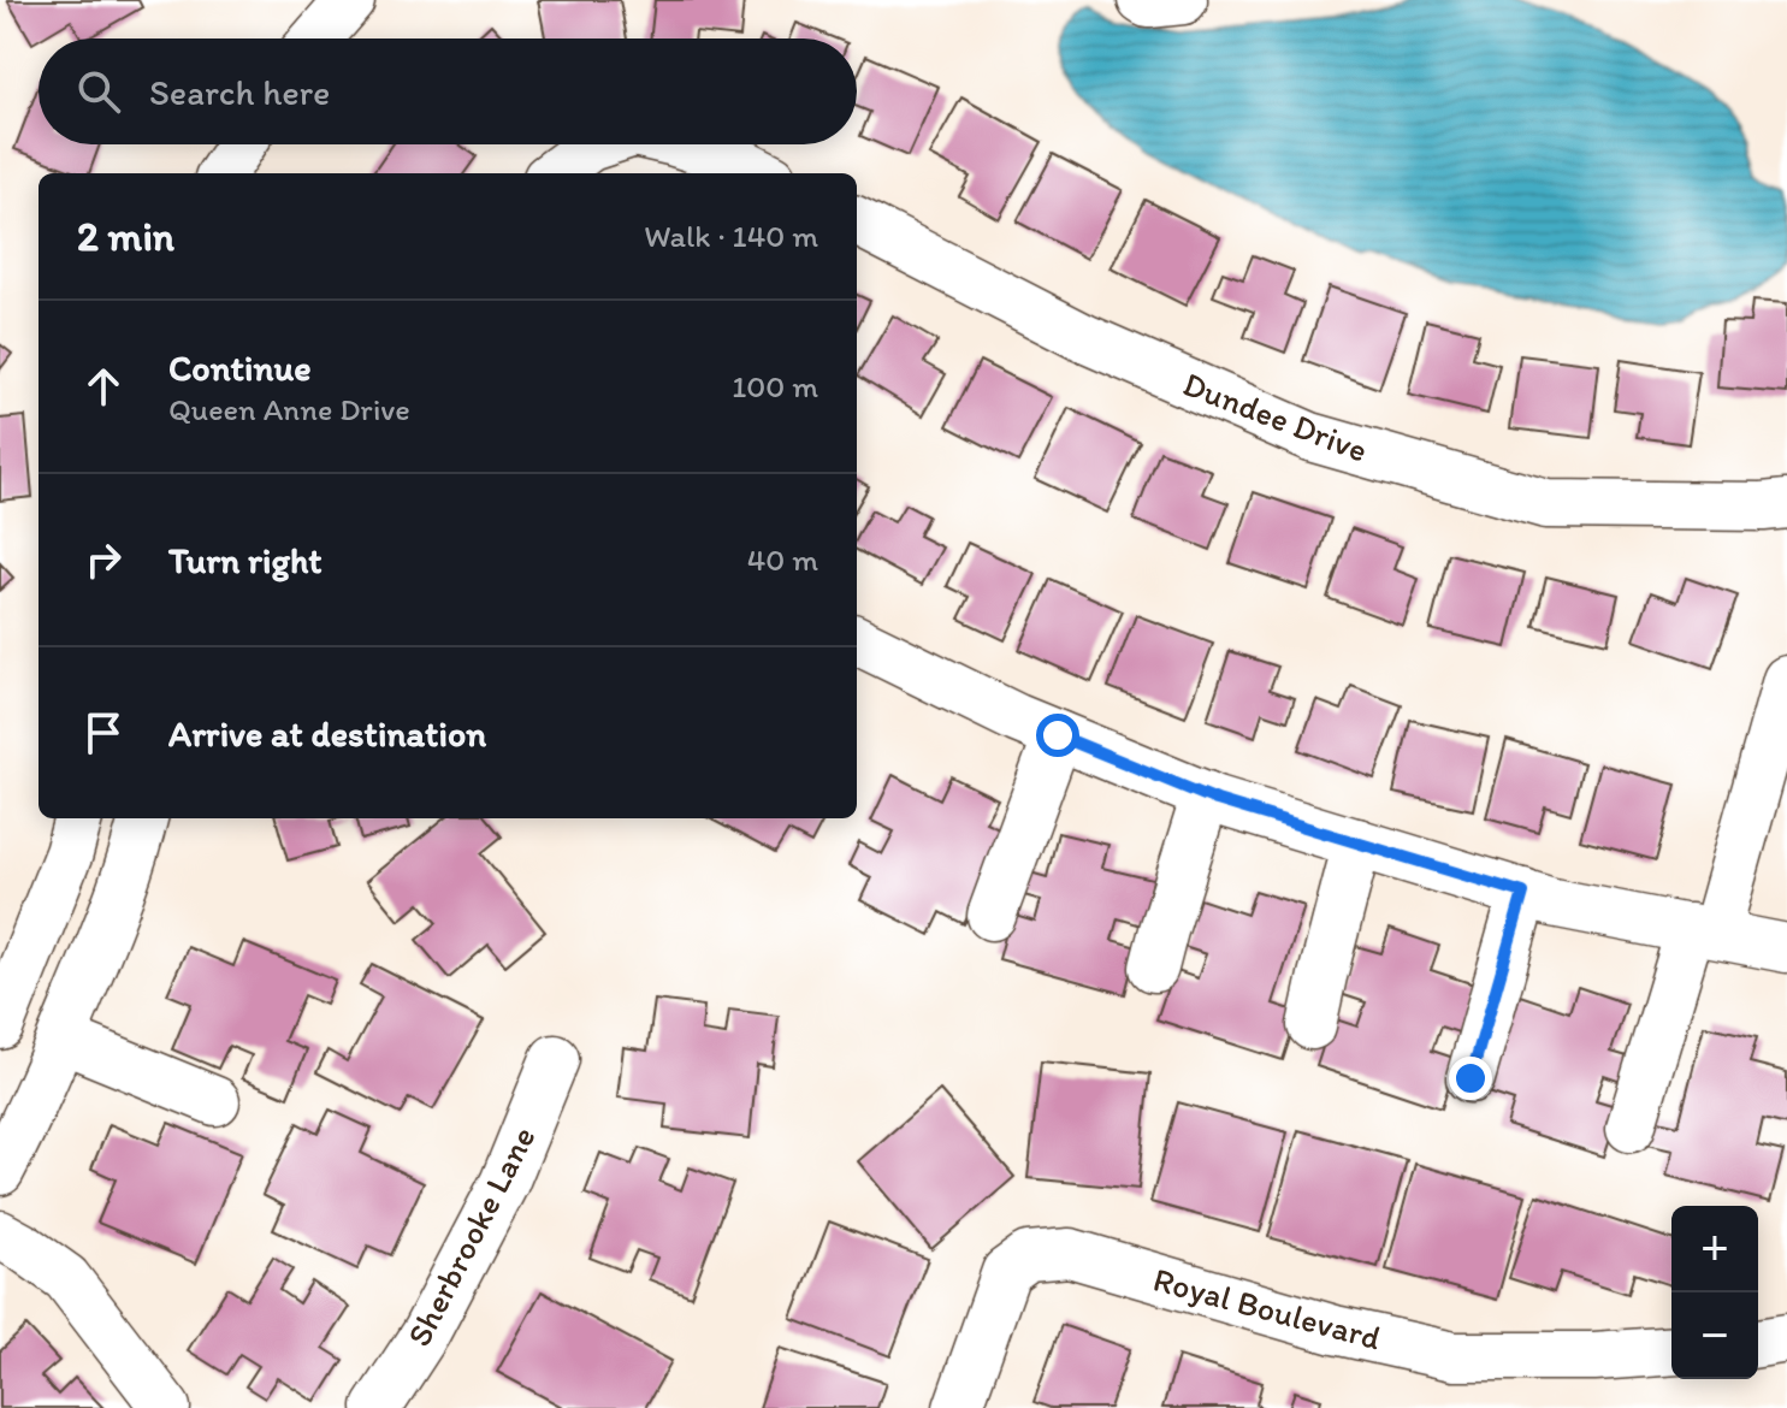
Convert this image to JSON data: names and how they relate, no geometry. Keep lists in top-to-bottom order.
{
  "streets": {
    "street": ["Dundee Drive", "Sherbrooke Lane", "Royal Boulevard"]
  },
  "page": {
    "search": "Search here",
    "heading": ["2 min", "Walk · 140 m"],
    "list": [
      ["Continue", "Queen Anne Drive", "100 m"],
      ["Turn right", "40 m"],
      "Arrive at destination"
    ],
    "map_buttons": ["+", "−"]
  }
}
